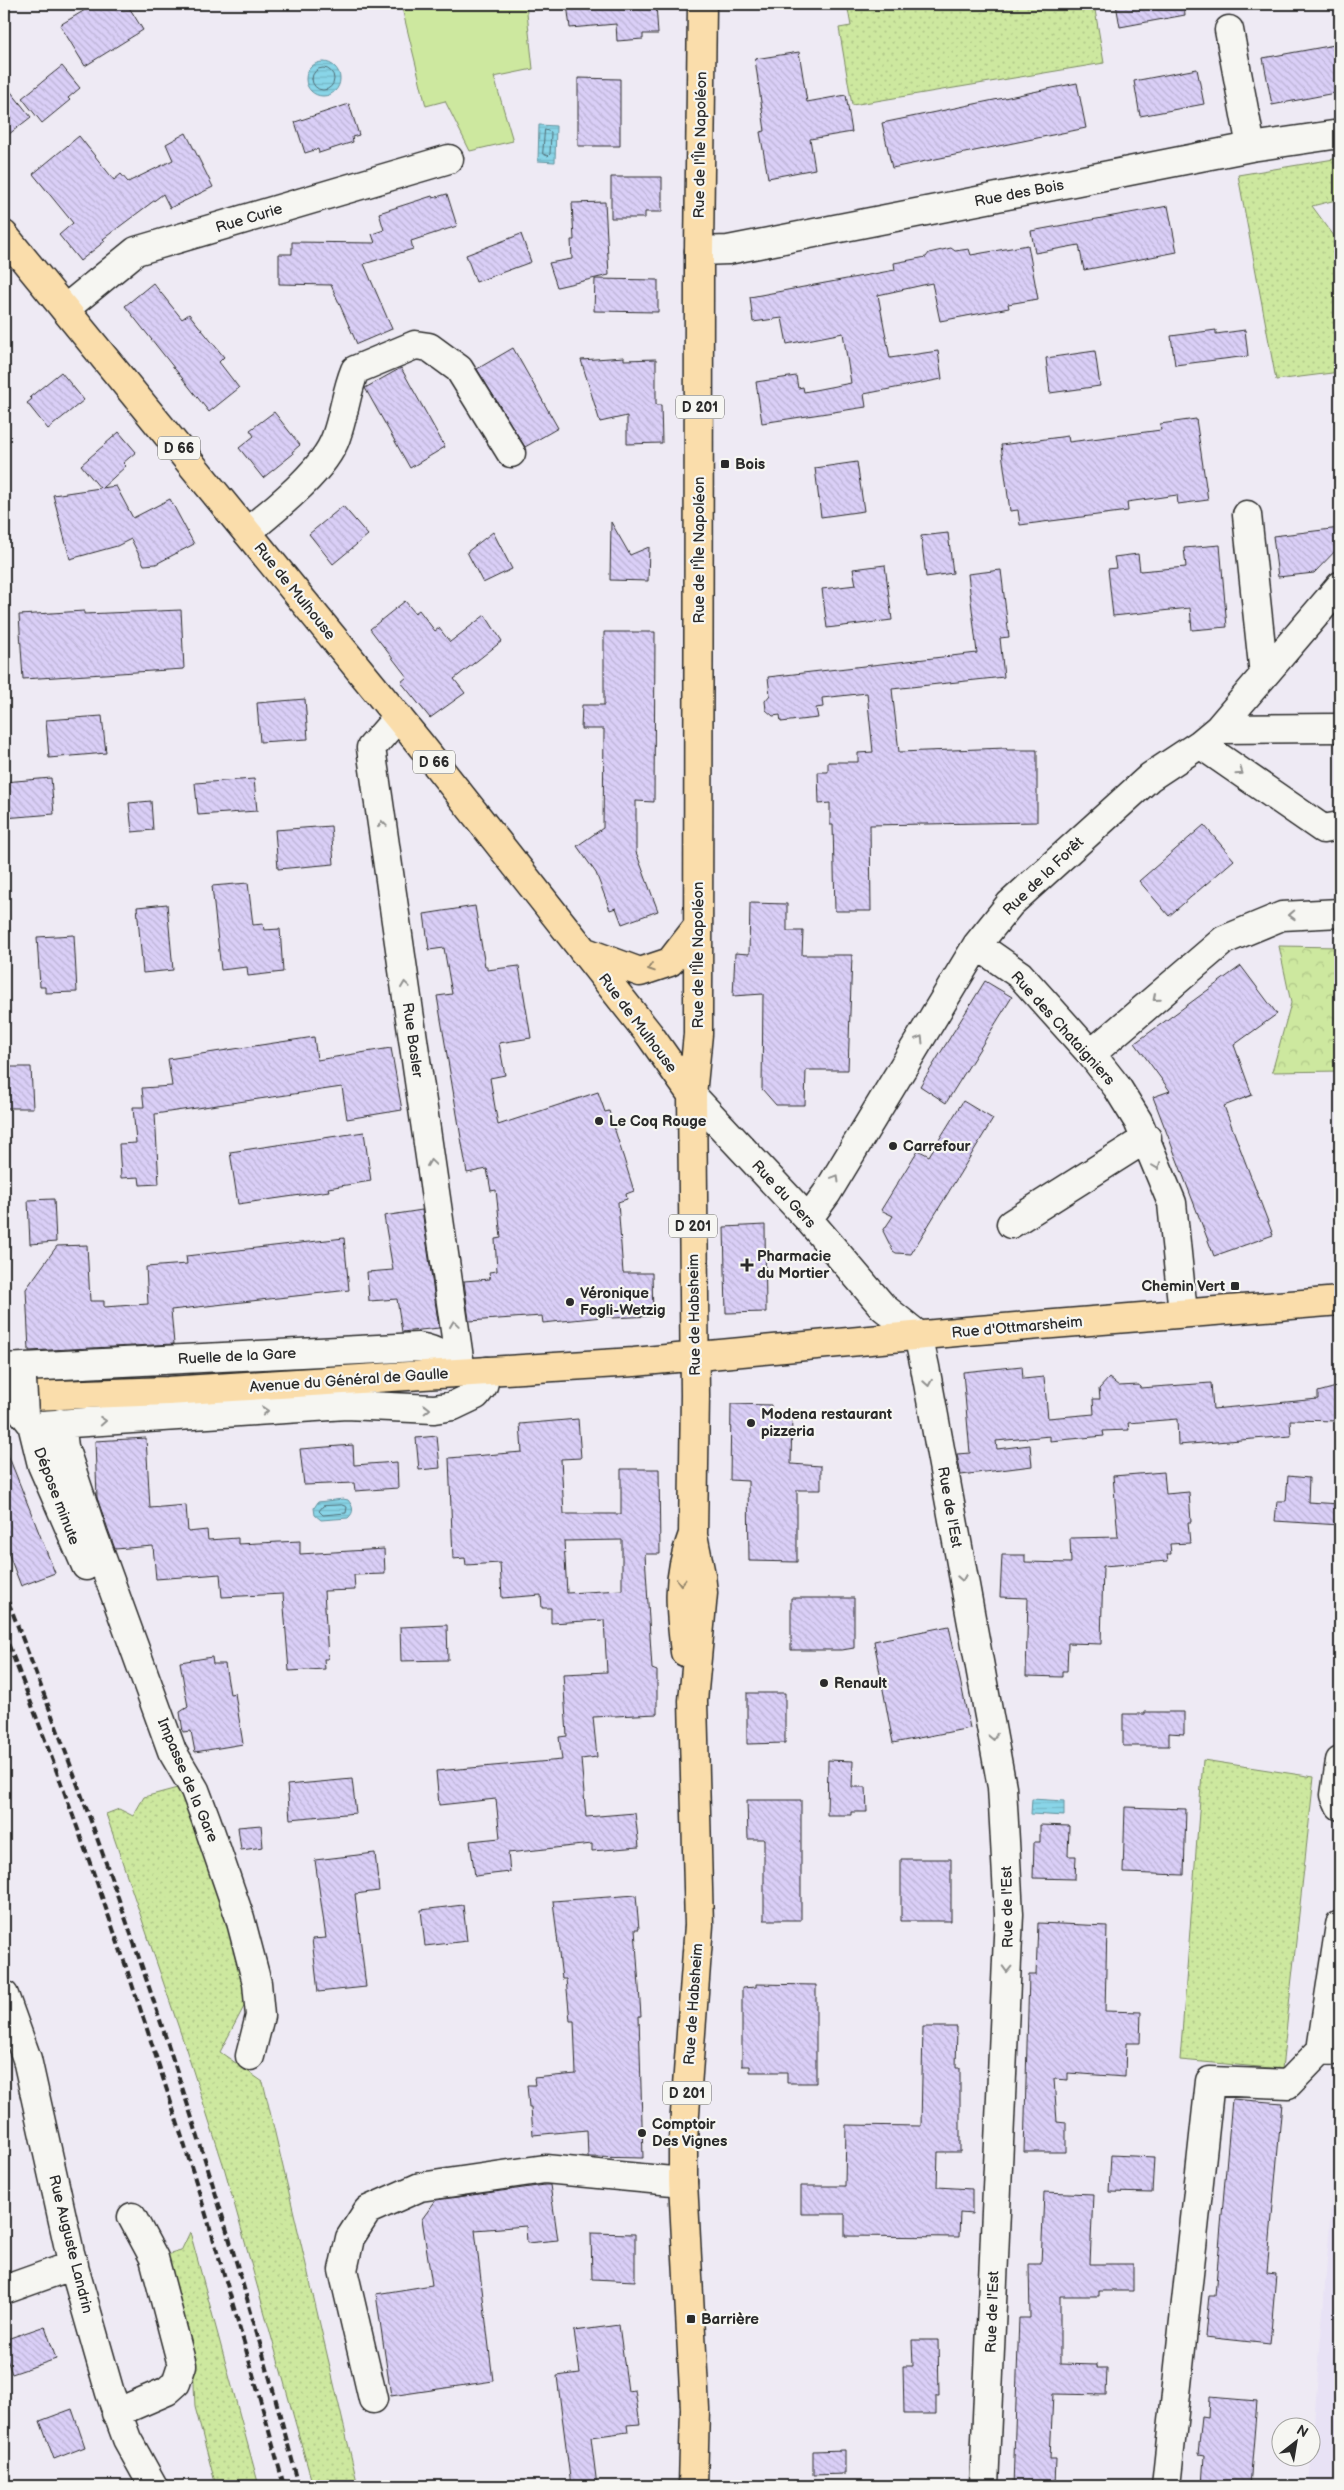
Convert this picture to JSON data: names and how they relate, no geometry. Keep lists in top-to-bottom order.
{
  "streets": {
    "main road": [
      "Rue de l'Île Napoléon",
      "D 201",
      "D 66",
      "Rue de Mulhouse",
      "Rue de Habsheim",
      "Rue d'Ottmarsheim",
      "Avenue du Général de Gaulle"
    ],
    "street": [
      "Rue des Bois",
      "Rue Curie",
      "Rue de la Forêt",
      "Rue des Chataigniers",
      "Rue Basler",
      "Rue du Gers",
      "Dépose minute",
      "Rue de l'Est",
      "Impasse de la Gare",
      "Rue Auguste Landrin"
    ]
  },
  "crossings": [
    ["Rue de l'Île Napoléon", "Rue des Bois"],
    ["Rue de l'Île Napoléon", "Rue de Mulhouse"],
    ["Rue de l'Île Napoléon", "Rue du Gers"],
    ["Rue de l'Île Napoléon", "Rue de Habsheim"],
    ["Rue Curie", "Rue de Mulhouse"],
    ["Rue de Mulhouse", "Rue Basler"],
    ["Rue de Mulhouse", "Rue du Gers"],
    ["Rue de Mulhouse", "Rue de Habsheim"],
    ["Rue de la Forêt", "Rue des Chataigniers"],
    ["Rue de la Forêt", "Rue du Gers"],
    ["Rue des Chataigniers", "Rue d'Ottmarsheim"],
    ["Rue Basler", "Avenue du Général de Gaulle"],
    ["Rue du Gers", "Rue de Habsheim"],
    ["Rue du Gers", "Rue d'Ottmarsheim"],
    ["Rue du Gers", "Rue de l'Est"],
    ["Rue de Habsheim", "Rue d'Ottmarsheim"],
    ["Rue de Habsheim", "Avenue du Général de Gaulle"],
    ["Rue d'Ottmarsheim", "Avenue du Général de Gaulle"],
    ["Rue d'Ottmarsheim", "Rue de l'Est"],
    ["Avenue du Général de Gaulle", "Dépose minute"]
  ],
  "one_way": ["Rue des Chataigniers", "Rue Basler", "Rue de l'Est"],
  "places": {
    "transit": ["Bois", "Chemin Vert", "Barrière"],
    "other": [
      "Le Coq Rouge",
      "Carrefour",
      "Véronique Fogli-Wetzig",
      "Modena restaurant pizzeria",
      "Renault",
      "Comptoir Des Vignes"
    ],
    "health": ["Pharmacie du Mortier"]
  },
  "north": "top right"
}
